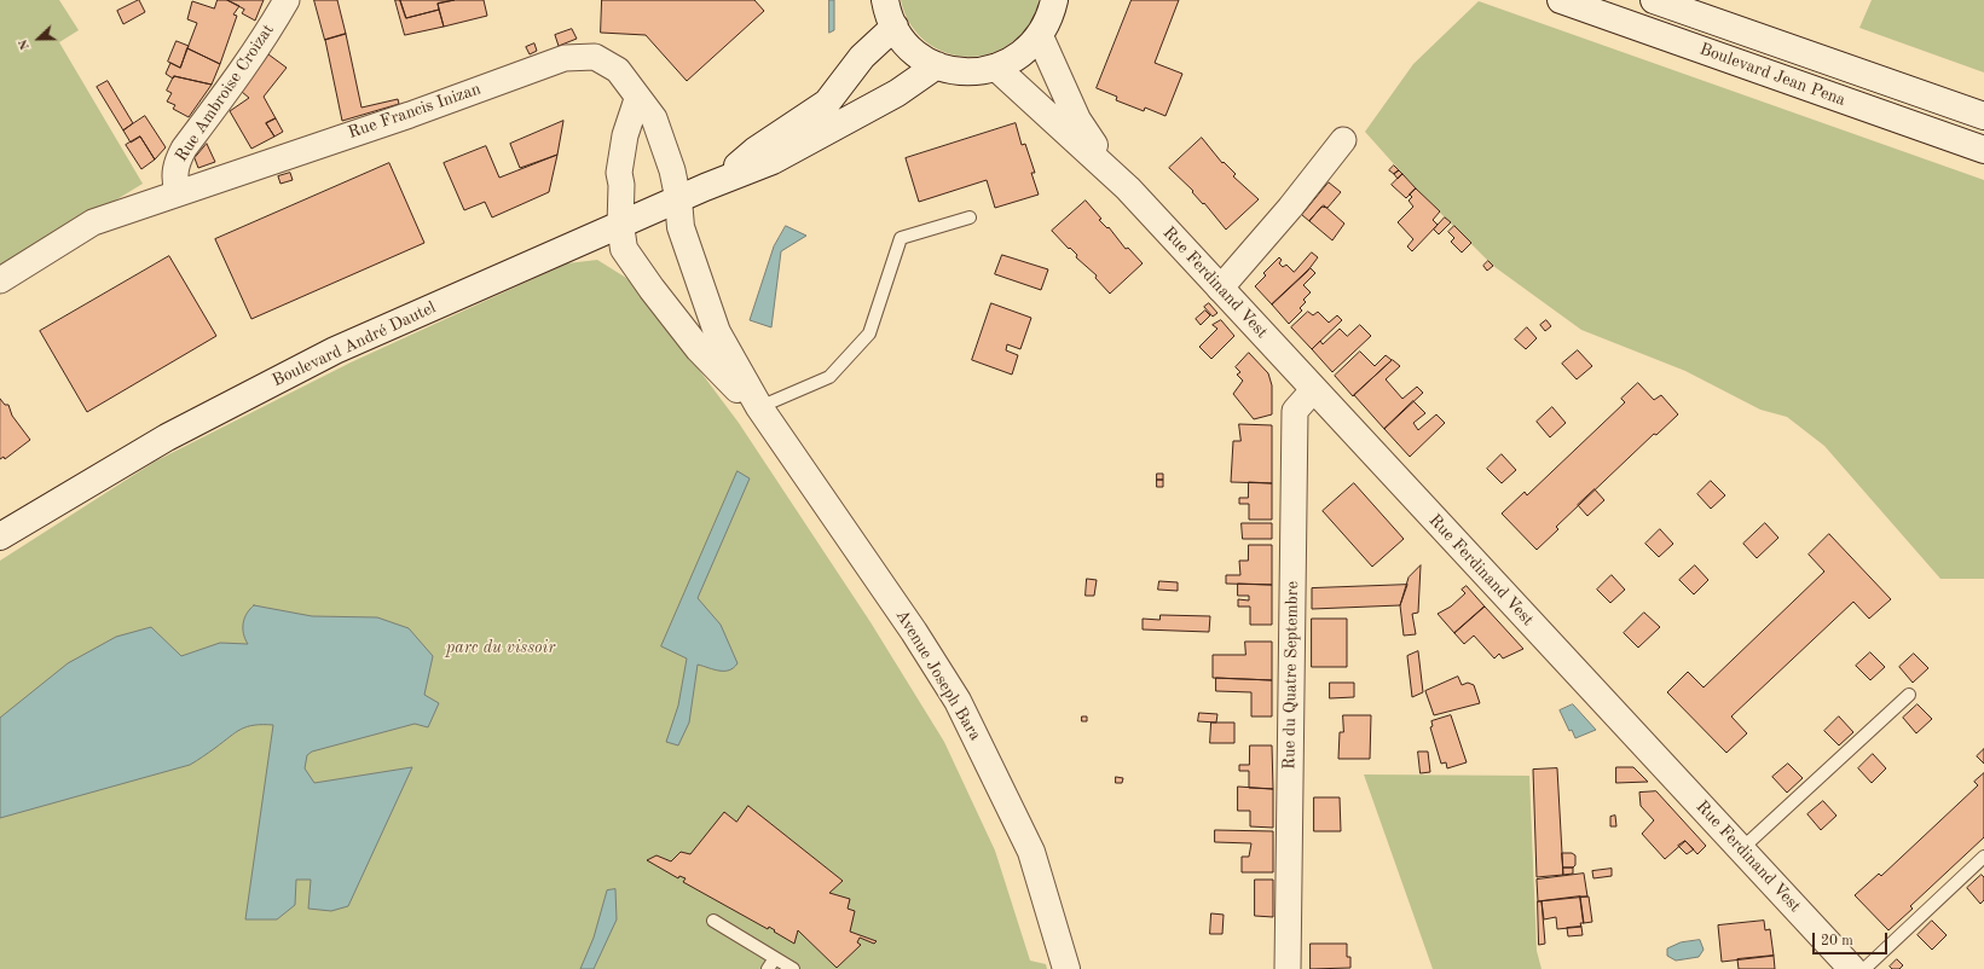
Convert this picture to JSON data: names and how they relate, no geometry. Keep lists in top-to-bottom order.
{
  "streets": {
    "street": [
      "Boulevard Jean Pena",
      "Rue Ambroise Croizat",
      "Rue Francis Inizan",
      "Rue Ferdinand Vest",
      "Boulevard André Dautel",
      "Avenue Joseph Bara",
      "Rue du Quatre Septembre"
    ]
  },
  "crossings": [
    ["Rue Ambroise Croizat", "Rue Francis Inizan"],
    ["Rue Francis Inizan", "Boulevard André Dautel"],
    ["Rue Francis Inizan", "Avenue Joseph Bara"],
    ["Rue Ferdinand Vest", "Rue du Quatre Septembre"],
    ["Boulevard André Dautel", "Avenue Joseph Bara"]
  ],
  "parks": ["parc du vissoir"],
  "scale_bar": "20 m",
  "north": "left"
}
